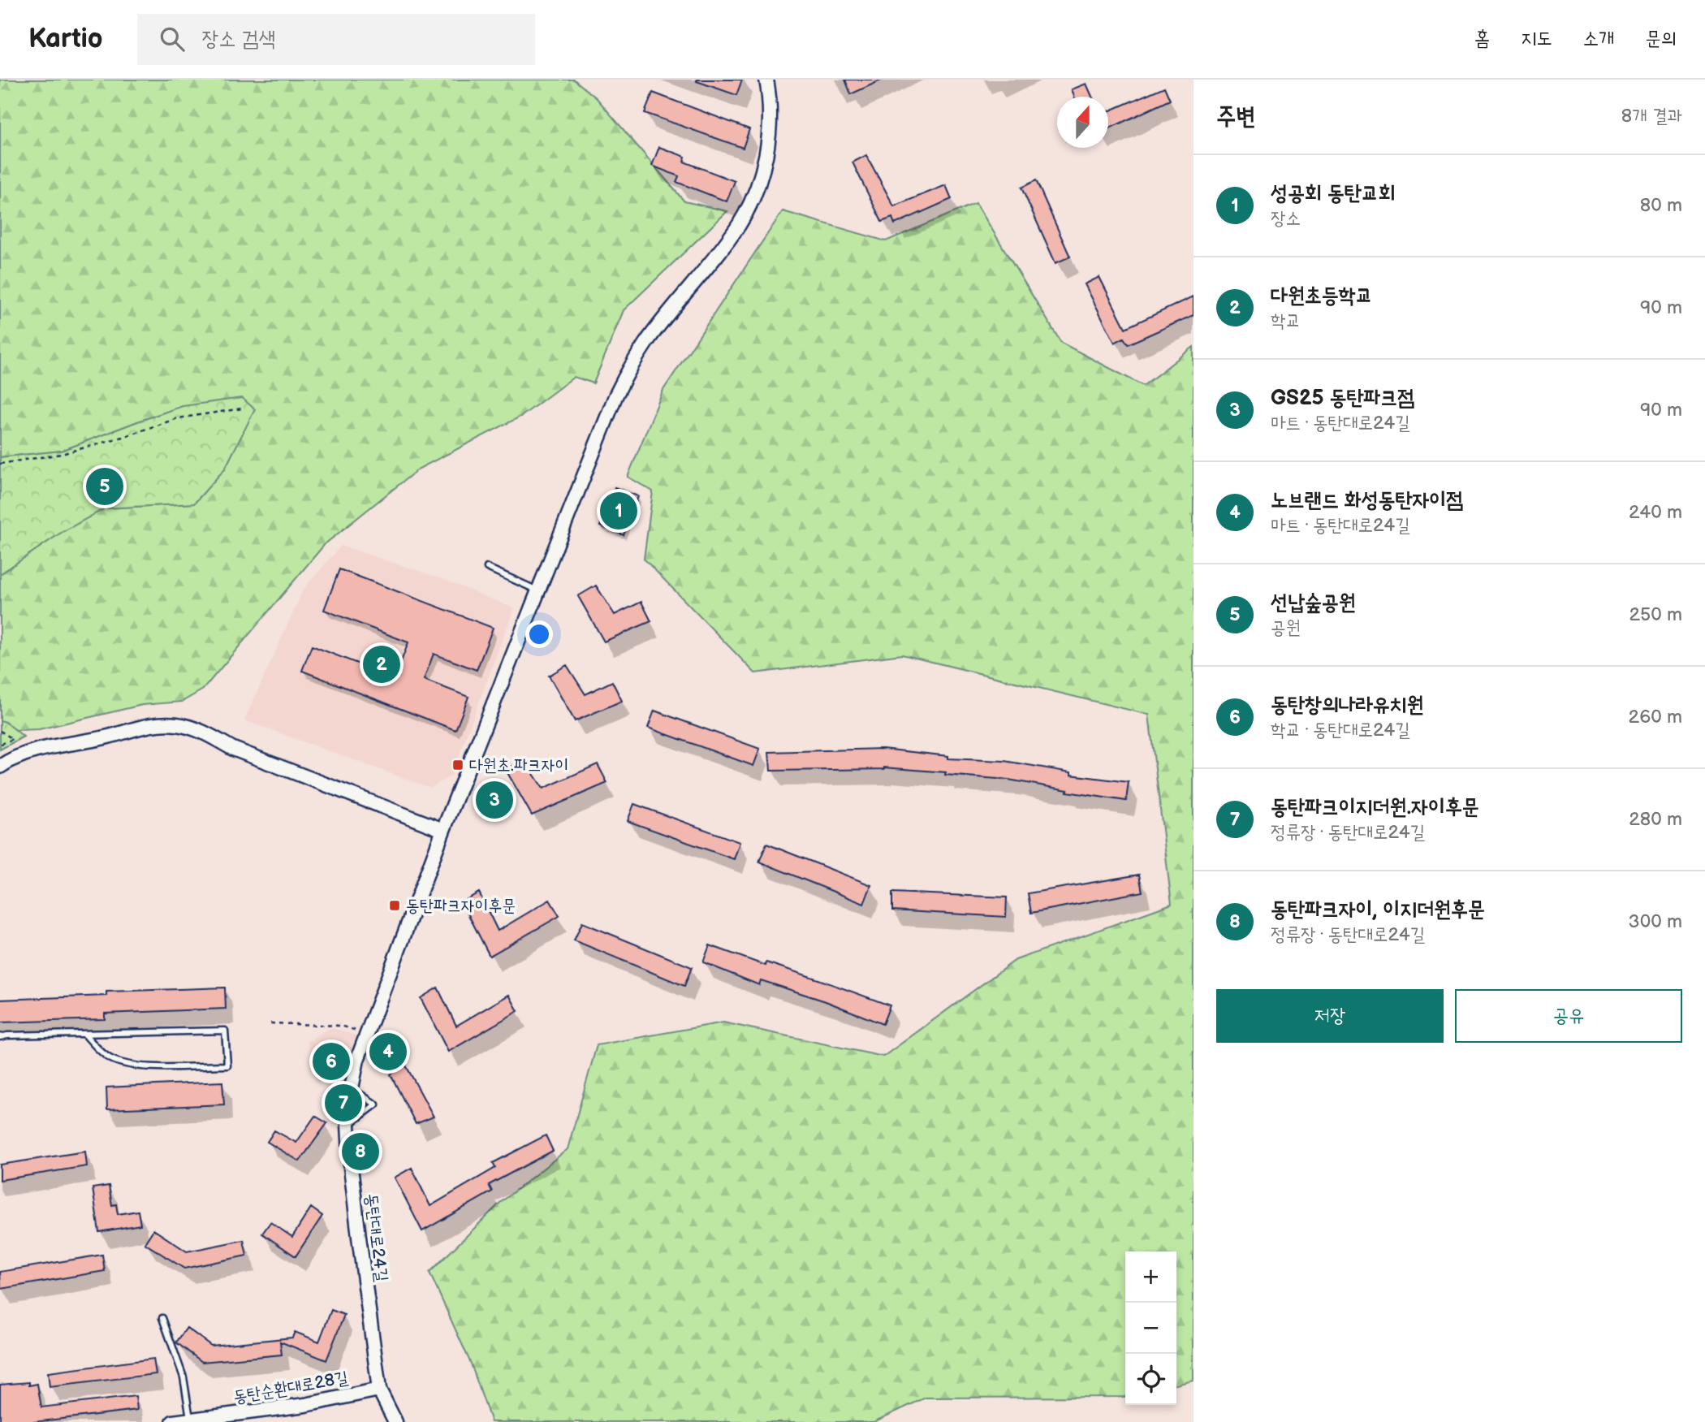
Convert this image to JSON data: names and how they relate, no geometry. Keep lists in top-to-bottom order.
{
  "streets": {
    "street": ["동탄대로24길", "동탄순환대로28길"]
  },
  "crossings": [
    ["동탄대로24길", "동탄순환대로28길"]
  ],
  "places": {
    "transit": ["다원초.파크자이", "동탄파크자이후문"]
  },
  "north": "top",
  "page": {
    "header": "Kartio",
    "search": "장소 검색",
    "nav": [
      "홈",
      "지도",
      "소개",
      "문의"
    ],
    "heading": ["주변", "8개 결과"],
    "list": [
      {
        "mark": "1",
        "name": "성공회 동탄교회",
        "note": "장소",
        "value": "80 m"
      },
      {
        "mark": "2",
        "name": "다원초등학교",
        "note": "학교",
        "value": "90 m"
      },
      {
        "mark": "3",
        "name": "GS25 동탄파크점",
        "note": "마트 · 동탄대로24길",
        "value": "90 m"
      },
      {
        "mark": "4",
        "name": "노브랜드 화성동탄자이점",
        "note": "마트 · 동탄대로24길",
        "value": "240 m"
      },
      {
        "mark": "5",
        "name": "선납숲공원",
        "note": "공원",
        "value": "250 m"
      },
      {
        "mark": "6",
        "name": "동탄창의나라유치원",
        "note": "학교 · 동탄대로24길",
        "value": "260 m"
      },
      {
        "mark": "7",
        "name": "동탄파크이지더원.자이후문",
        "note": "정류장 · 동탄대로24길",
        "value": "280 m"
      },
      {
        "mark": "8",
        "name": "동탄파크자이, 이지더원후문",
        "note": "정류장 · 동탄대로24길",
        "value": "300 m"
      }
    ],
    "pins": [
      "5",
      "1",
      "2",
      "3",
      "4",
      "6",
      "7",
      "8"
    ],
    "buttons": ["저장", "공유"],
    "map_buttons": ["+", "−"]
  }
}
